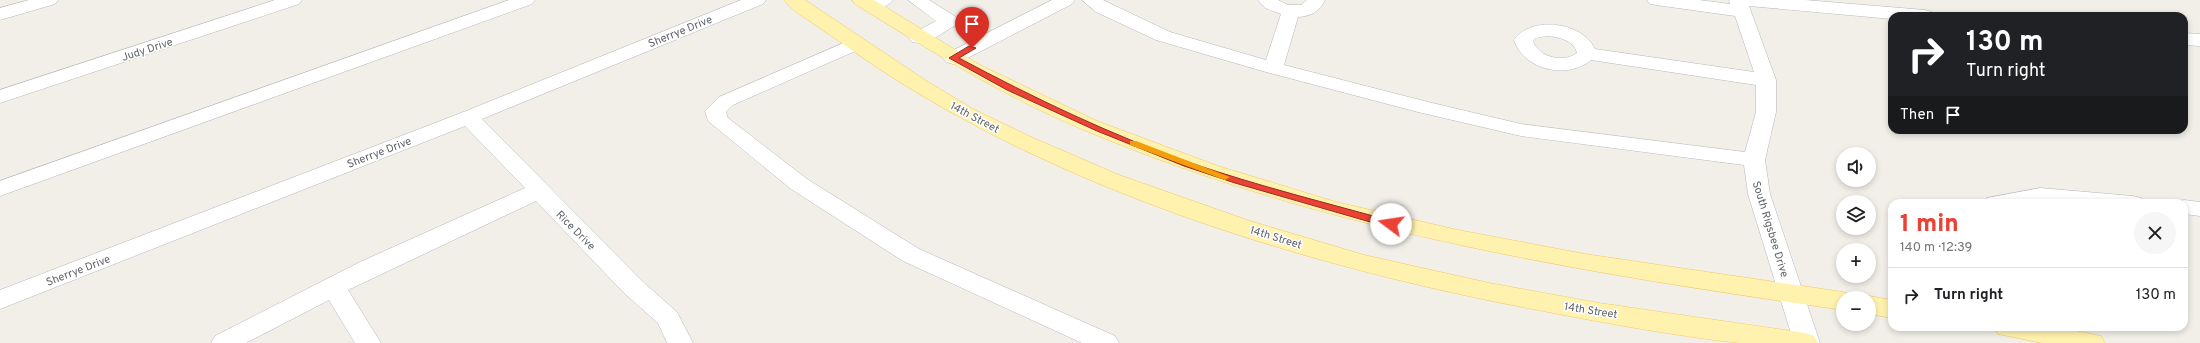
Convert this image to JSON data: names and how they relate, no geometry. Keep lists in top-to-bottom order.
{
  "streets": {
    "main road": ["14th Street"],
    "street": [
      "Sherrye Drive",
      "Judy Drive",
      "South Rigsbee Drive",
      "Rice Drive"
    ]
  },
  "crossings": [
    ["Sherrye Drive", "Rice Drive"],
    ["14th Street", "South Rigsbee Drive"]
  ],
  "page": {
    "turn": ["130 m", "Turn right"],
    "then": "Then",
    "map_buttons": ["+", "−"],
    "heading": ["1 min", "140 m · 12:39"],
    "list": [
      {
        "name": "Turn right",
        "value": "130 m"
      }
    ]
  }
}
